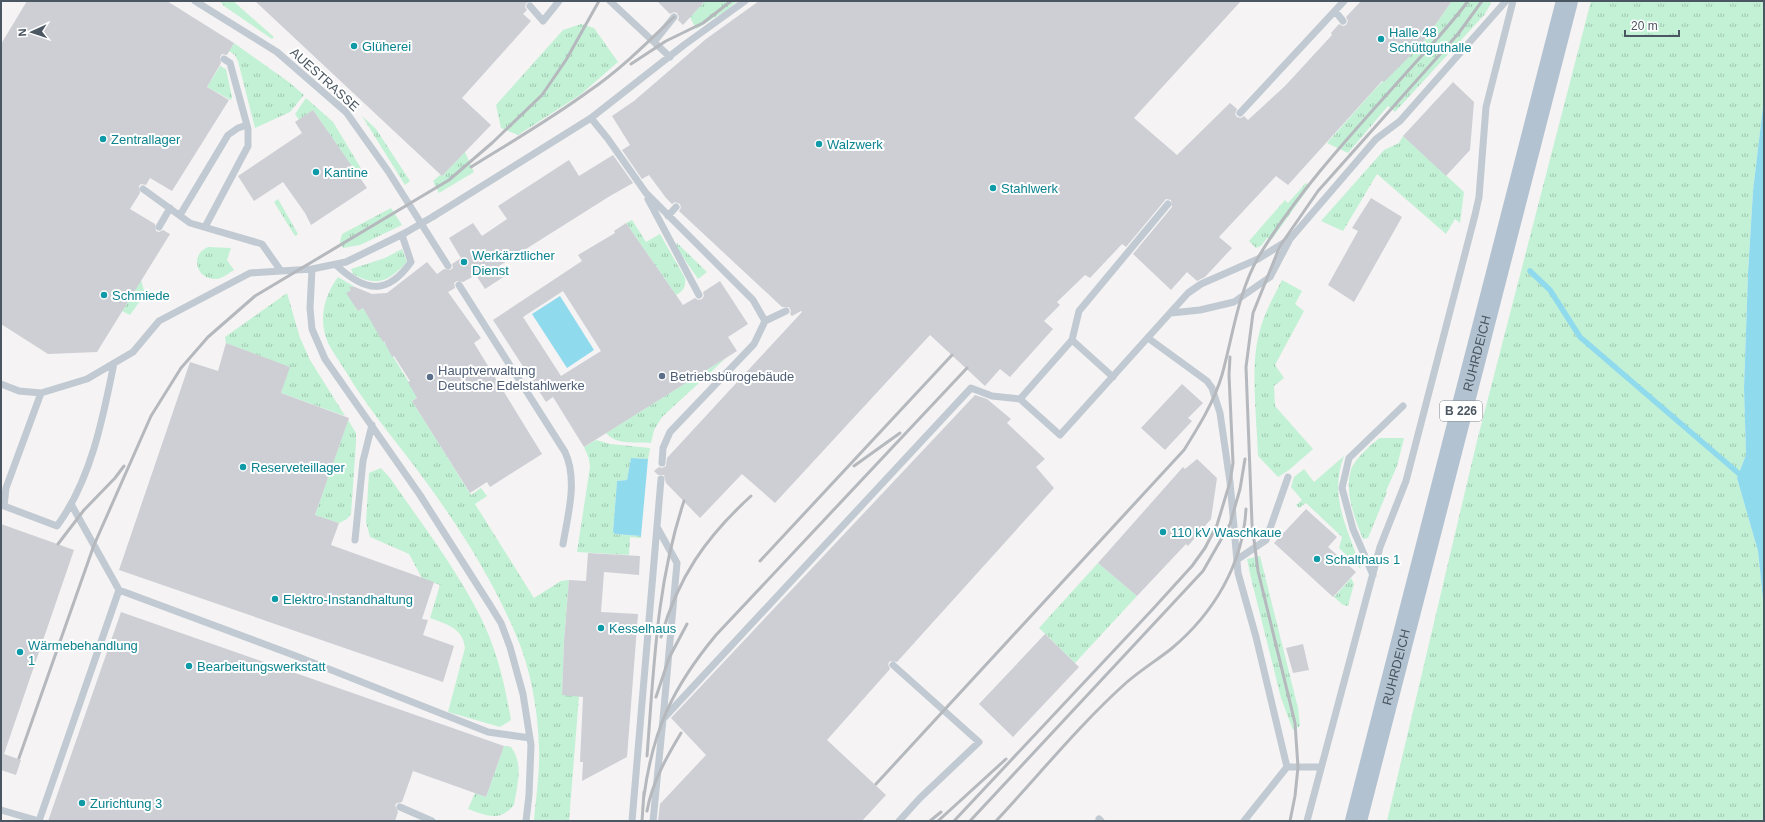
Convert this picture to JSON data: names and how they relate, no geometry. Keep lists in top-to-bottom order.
{
  "streets": {
    "main road": ["RUHRDEICH", "B 226"],
    "lane": ["AUESTRASSE"]
  },
  "places": [
    "Halle 48 Schüttguthalle",
    "Glüherei",
    "Zentrallager",
    "Walzwerk",
    "Kantine",
    "Stahlwerk",
    "Werkärztlicher Dienst",
    "Schmiede",
    "Betriebsbürogebäude",
    "Hauptverwaltung Deutsche Edelstahlwerke",
    "Reserveteillager",
    "110 kV Waschkaue",
    "Schalthaus 1",
    "Elektro-Instandhaltung",
    "Kesselhaus",
    "Wärmebehandlung 1",
    "Bearbeitungswerkstatt",
    "Zurichtung 3"
  ],
  "scale_bar": "20 m",
  "north": "left"
}
